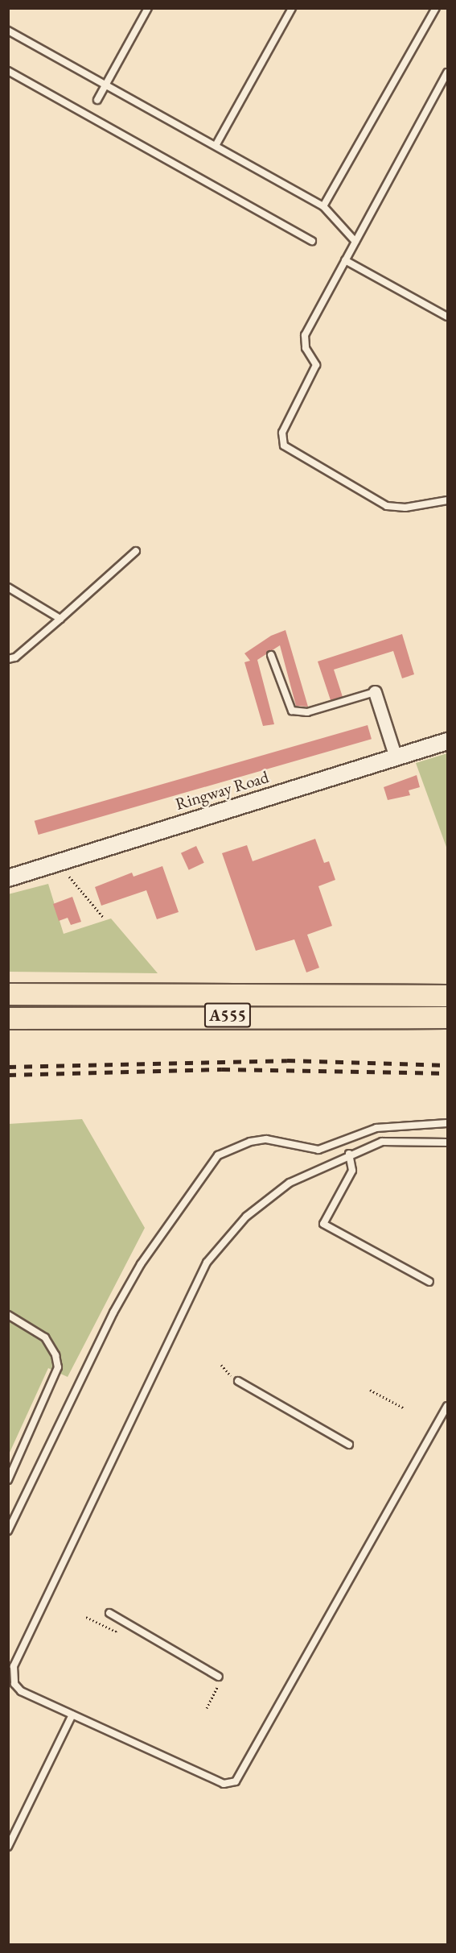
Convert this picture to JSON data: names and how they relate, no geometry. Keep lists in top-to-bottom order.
{
  "streets": {
    "highway": ["A555"],
    "street": ["Ringway Road"]
  }
}
